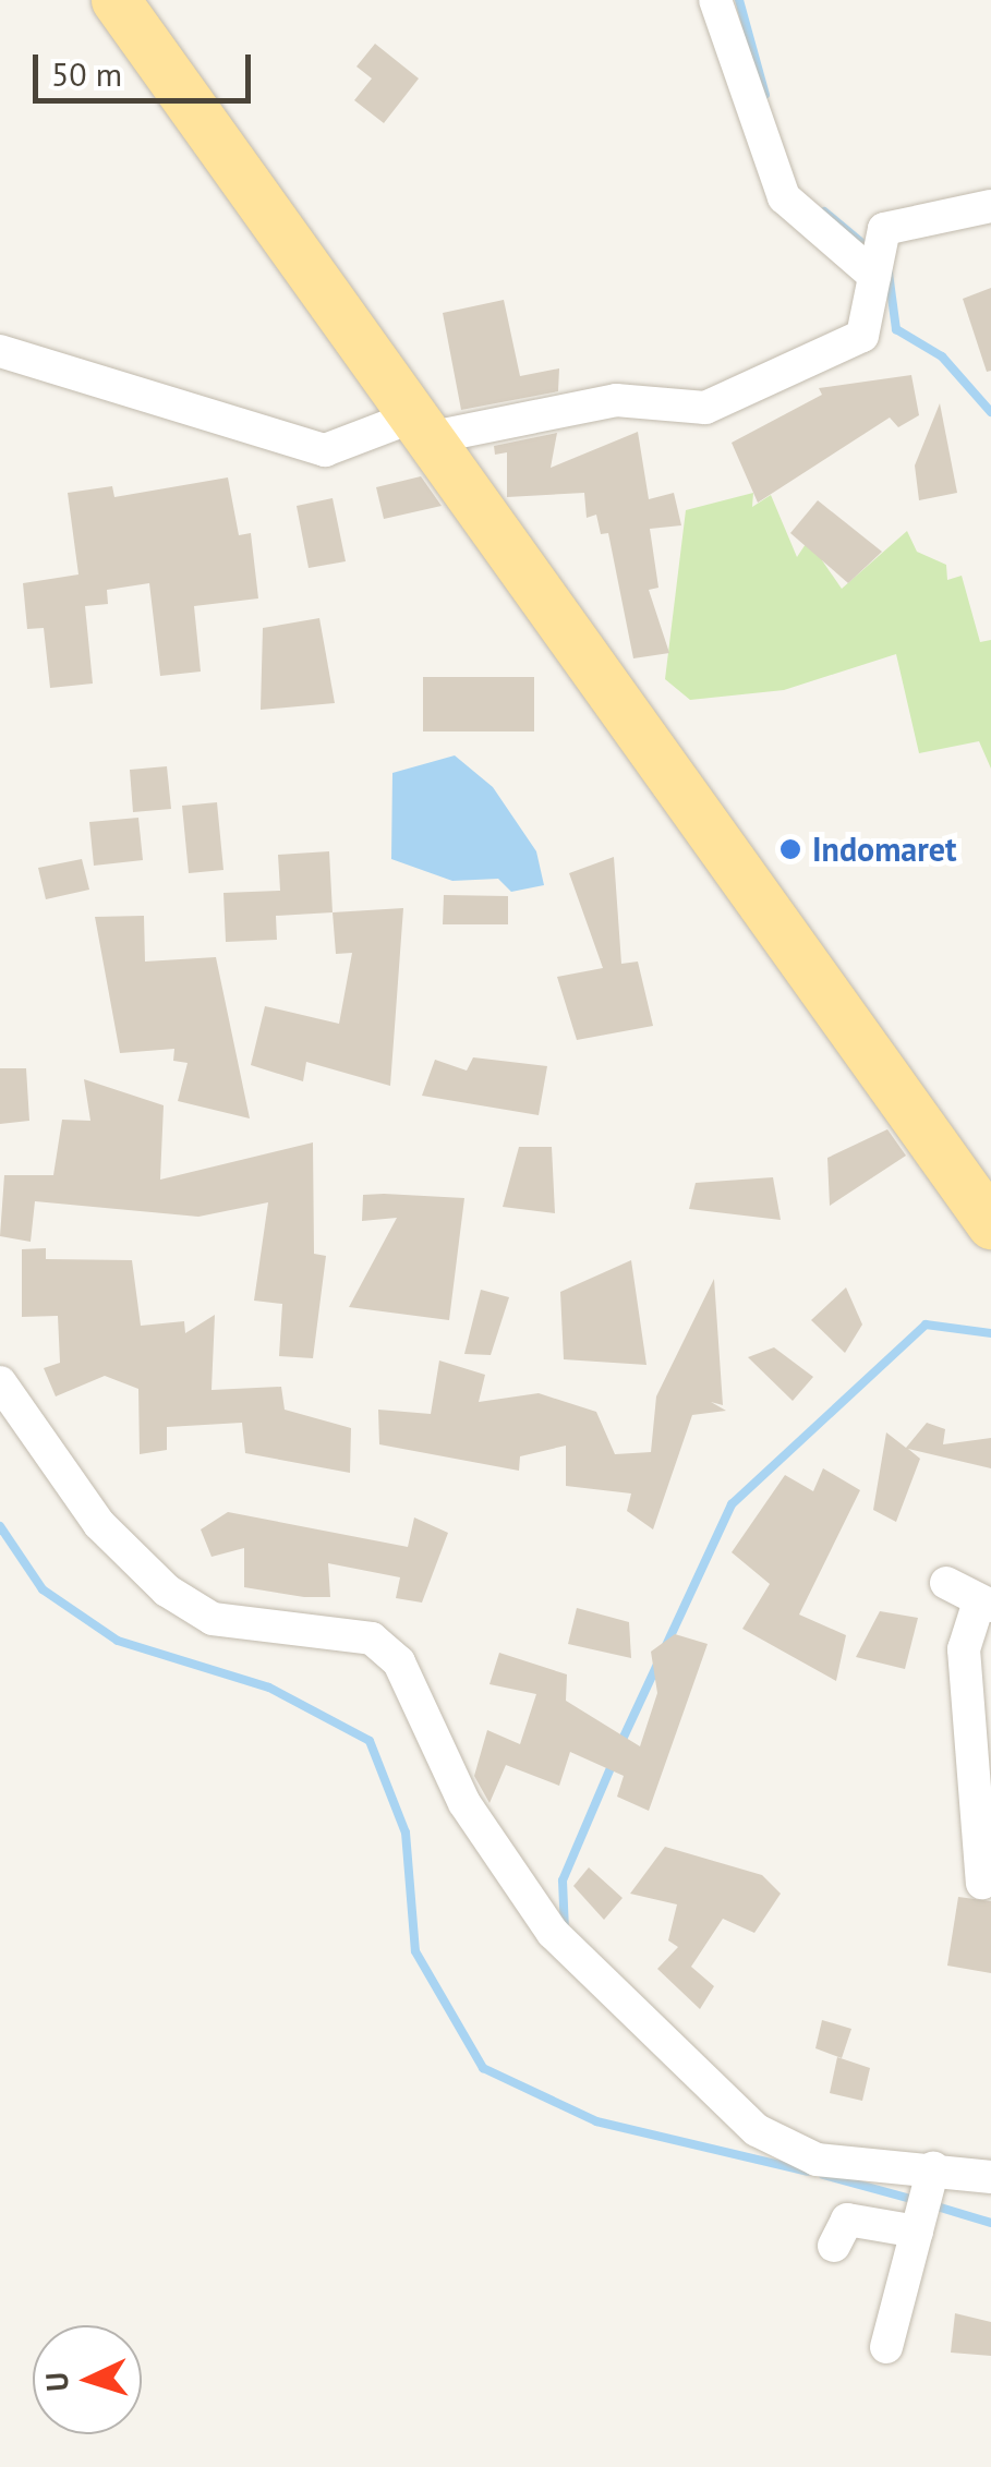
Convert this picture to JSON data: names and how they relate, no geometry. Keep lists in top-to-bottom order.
{
  "places": ["Indomaret"],
  "scale_bar": "50 m",
  "north": "left"
}
